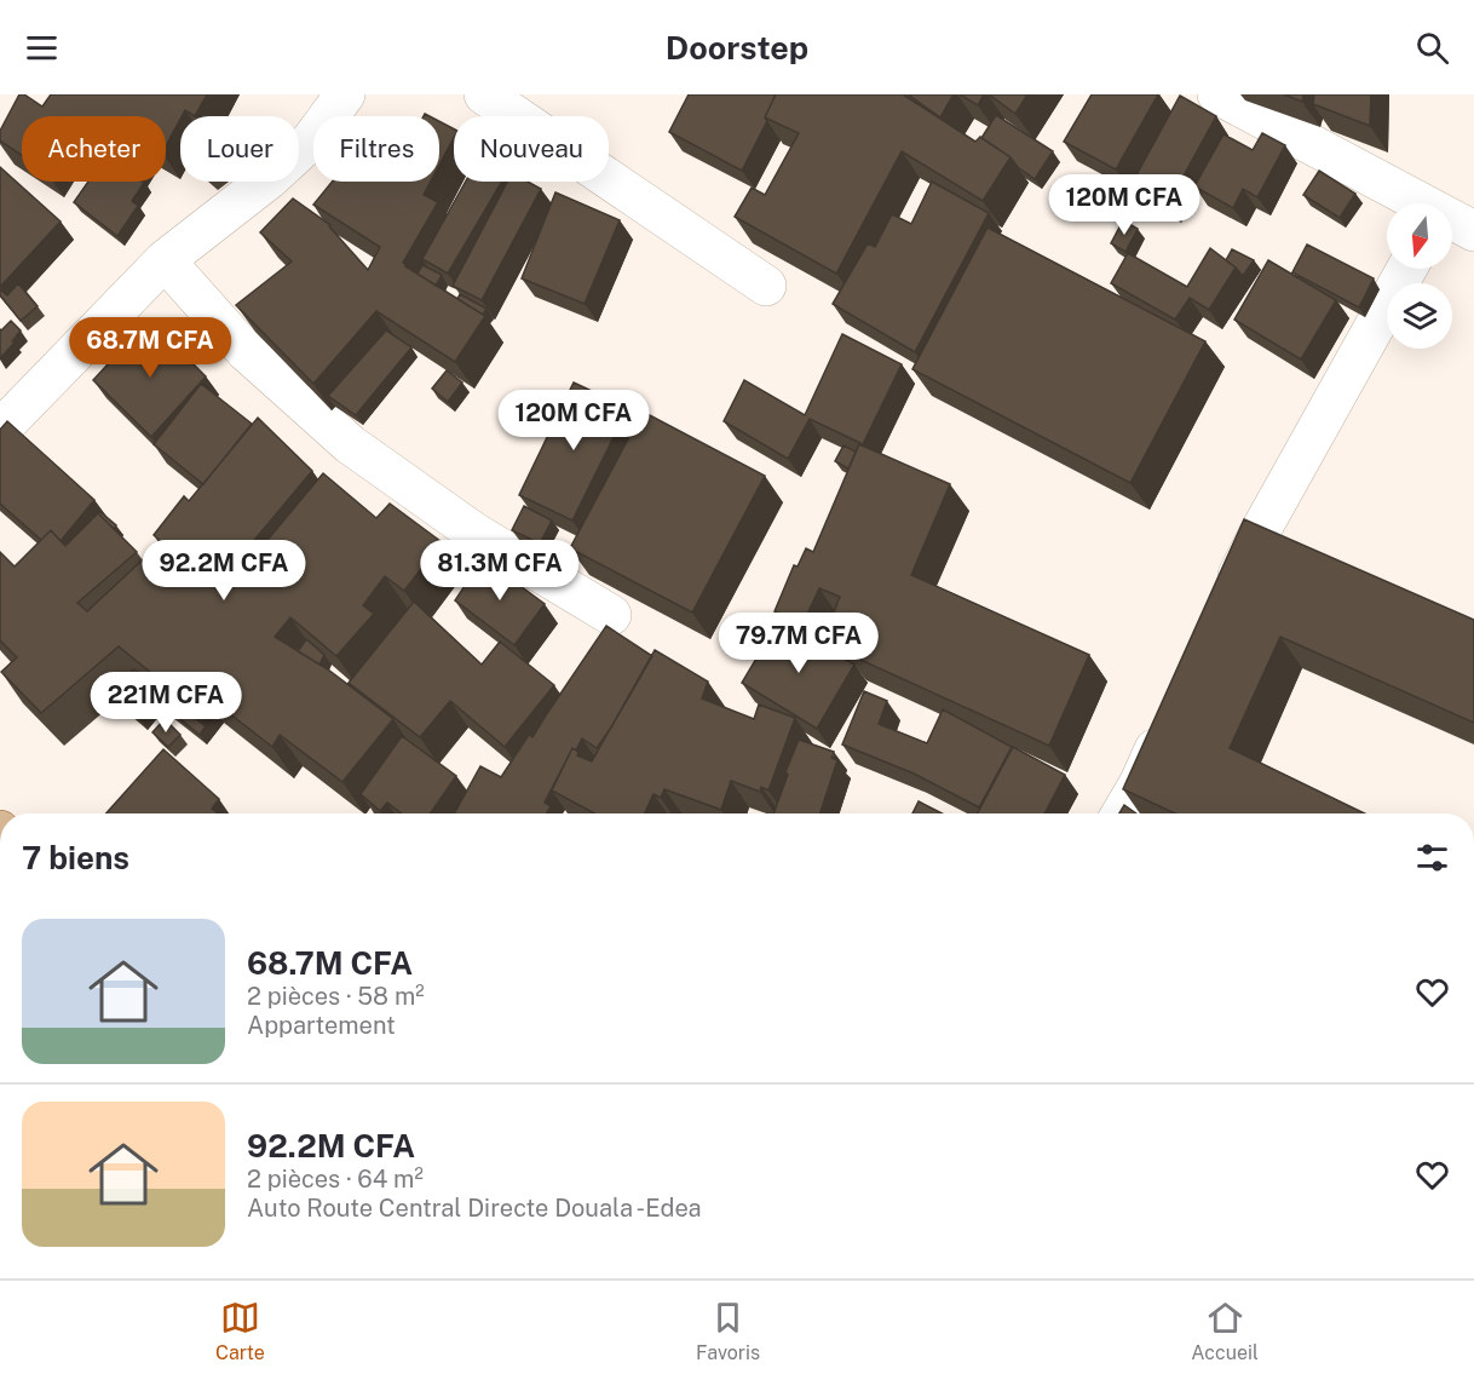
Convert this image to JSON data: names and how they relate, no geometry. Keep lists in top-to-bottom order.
{
  "north": "bottom",
  "page": {
    "header": "Doorstep",
    "chip": [
      "Acheter",
      "Louer",
      "Filtres",
      "Nouveau"
    ],
    "price": [
      "120M CFA",
      "68.7M CFA",
      "120M CFA",
      "92.2M CFA",
      "81.3M CFA",
      "79.7M CFA",
      "221M CFA"
    ],
    "heading": "7 biens",
    "list": [
      {
        "name": "68.7M CFA",
        "note": "2 pièces · 58 m² · Appartement"
      },
      {
        "name": "92.2M CFA",
        "note": "2 pièces · 64 m² · Auto Route Central Directe Douala -Edea"
      }
    ],
    "tabs": ["Carte", "Favoris", "Accueil"]
  }
}
